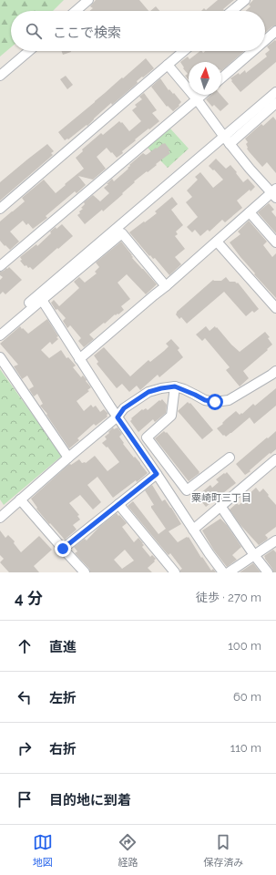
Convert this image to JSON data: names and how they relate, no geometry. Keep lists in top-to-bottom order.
{
  "districts": ["粟崎町三丁目"],
  "north": "top",
  "page": {
    "search": "ここで検索",
    "heading": ["4 分", "徒歩 · 270 m"],
    "list": [
      ["直進", "100 m"],
      ["左折", "60 m"],
      ["右折", "110 m"],
      "目的地に到着"
    ],
    "nav": ["地図", "経路", "保存済み"]
  }
}
